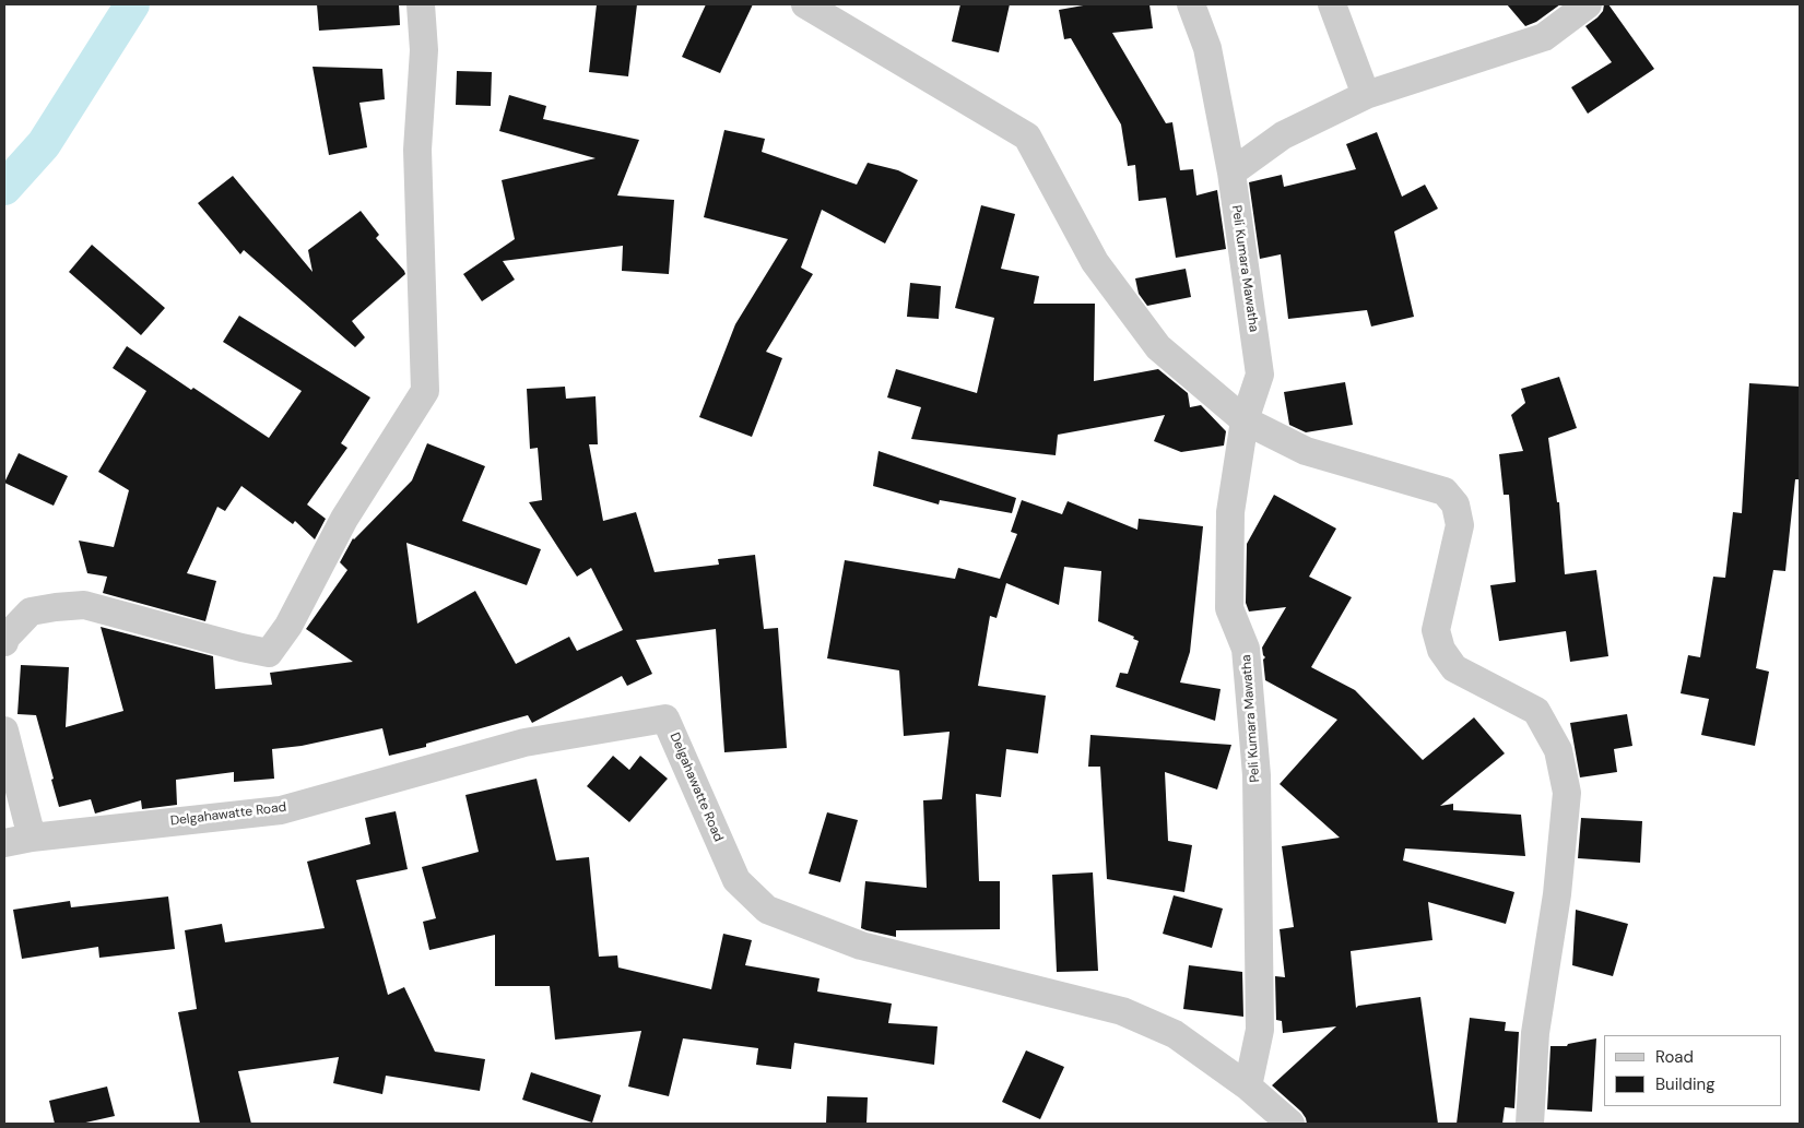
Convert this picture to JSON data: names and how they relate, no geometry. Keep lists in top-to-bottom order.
{
  "streets": {
    "street": ["Peli Kumara Mawatha", "Delgahawatte Road"]
  },
  "crossings": [
    ["Peli Kumara Mawatha", "Delgahawatte Road"]
  ],
  "legend": ["Road", "Building"]
}
